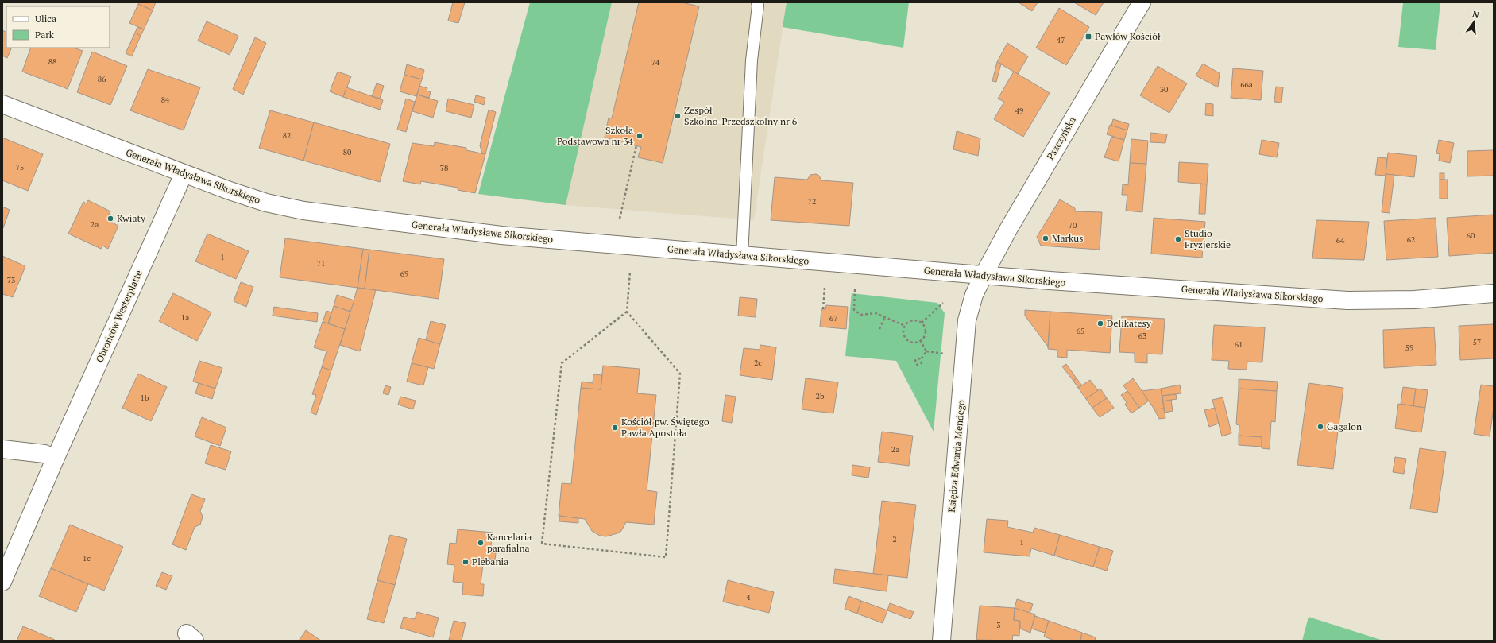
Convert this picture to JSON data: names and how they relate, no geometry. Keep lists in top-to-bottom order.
{
  "streets": {
    "street": [
      "Pszczyńska",
      "Generała Władysława Sikorskiego",
      "Obrońców Westerplatte",
      "Księdza Edwarda Mendego"
    ]
  },
  "crossings": [
    ["Pszczyńska", "Generała Władysława Sikorskiego"],
    ["Pszczyńska", "Księdza Edwarda Mendego"],
    ["Generała Władysława Sikorskiego", "Obrońców Westerplatte"],
    ["Generała Władysława Sikorskiego", "Księdza Edwarda Mendego"]
  ],
  "places": {
    "transit": ["Pawłów Kościół"],
    "other": [
      "Zespół Szkolno-Przedszkolny nr 6",
      "Szkoła Podstawowa nr 34",
      "Kwiaty",
      "Markus",
      "Studio Fryzjerskie",
      "Delikatesy",
      "Gagalon",
      "Kościół pw. Świętego Pawła Apostoła",
      "Kancelaria parafialna",
      "Plebania"
    ]
  },
  "house_numbers": [
    "47",
    "88",
    "74",
    "86",
    "66a",
    "30",
    "84",
    "49",
    "82",
    "80",
    "75",
    "78",
    "72",
    "2a",
    "70",
    "60",
    "62",
    "64",
    "1",
    "71",
    "69",
    "73",
    "1a",
    "67",
    "65",
    "63",
    "57",
    "61",
    "59",
    "2c",
    "2b",
    "1b",
    "2a",
    "2",
    "1",
    "1c",
    "4",
    "3"
  ],
  "legend": ["Ulica", "Park"],
  "north": "top"
}
